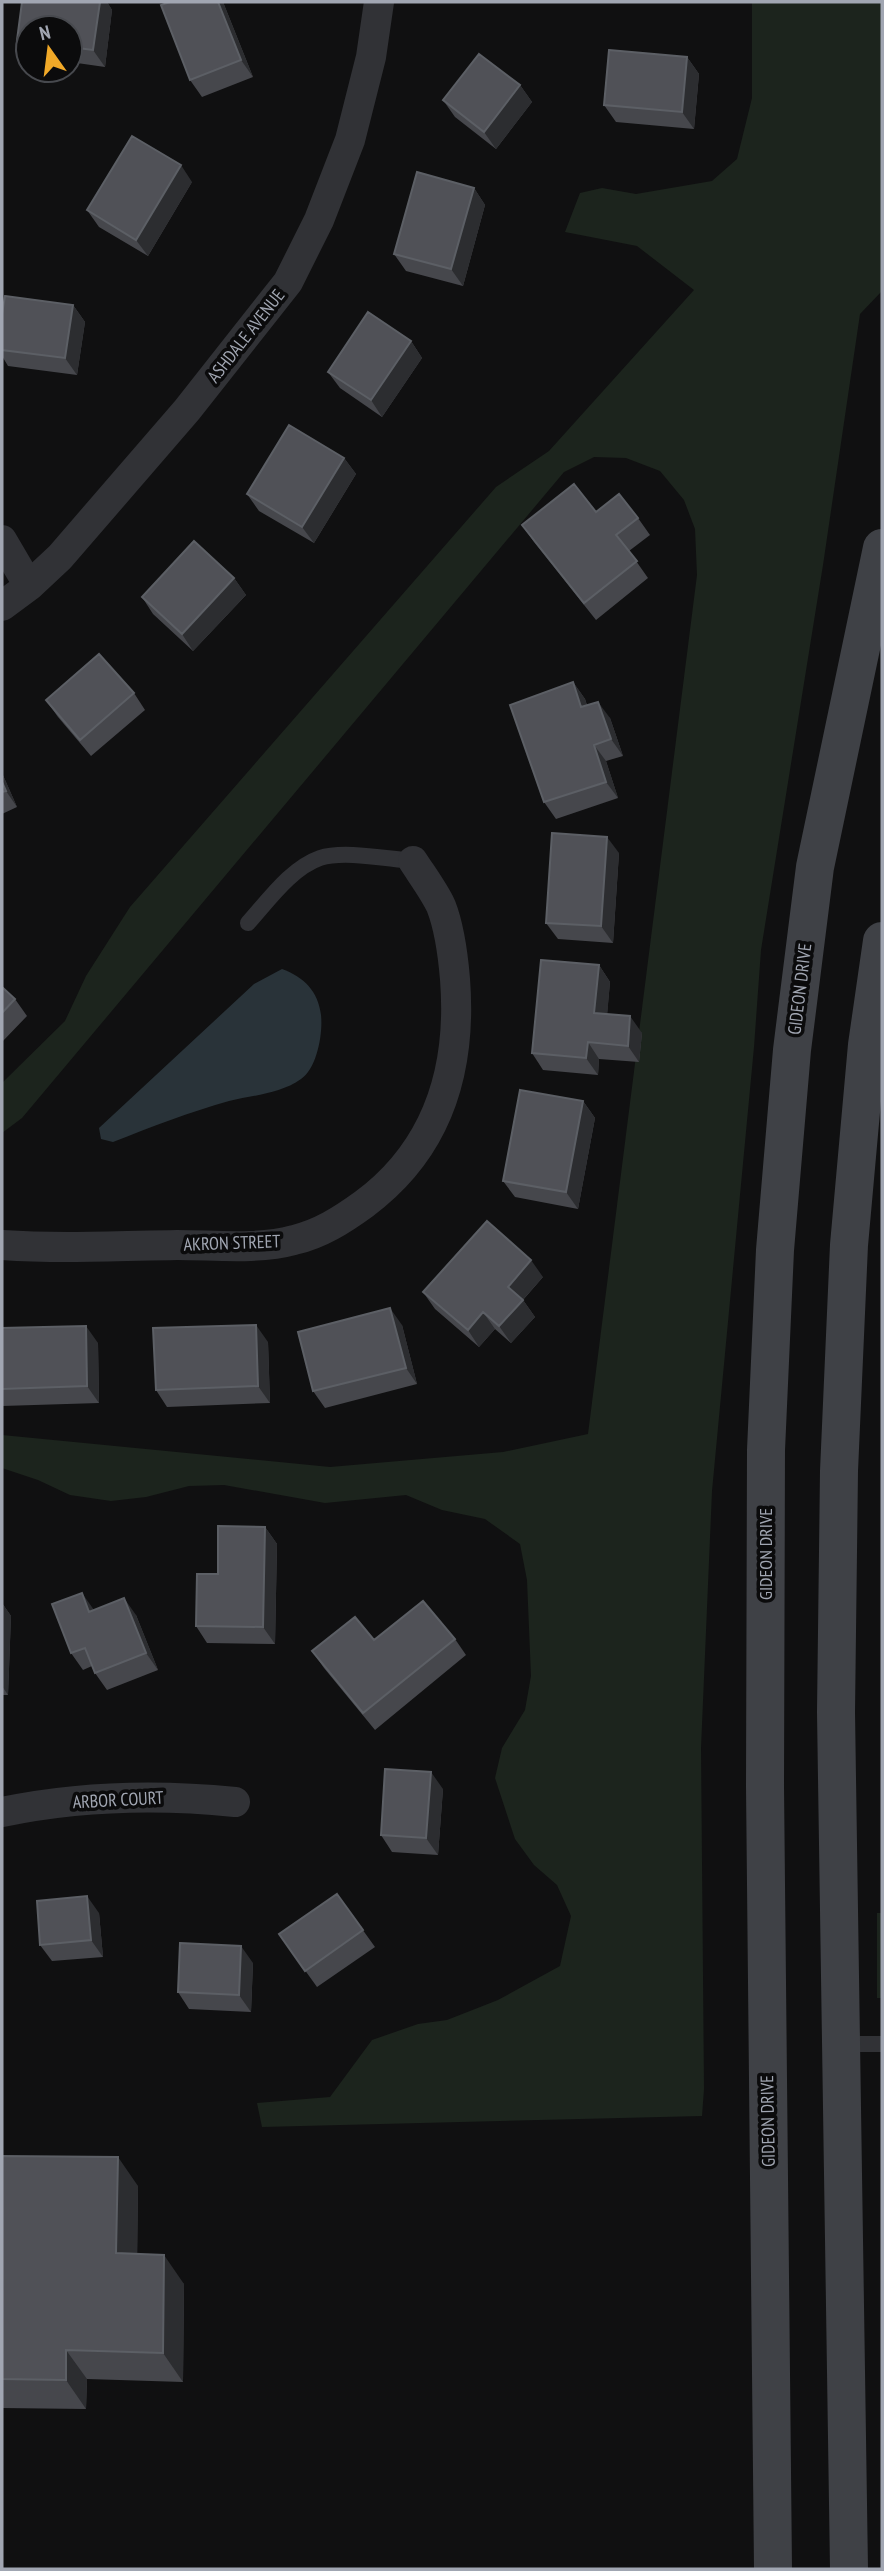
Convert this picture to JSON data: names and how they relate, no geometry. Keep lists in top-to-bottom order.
{
  "streets": {
    "main road": ["GIDEON DRIVE"],
    "street": ["ASHDALE AVENUE", "AKRON STREET", "ARBOR COURT"]
  },
  "north": "top"
}
